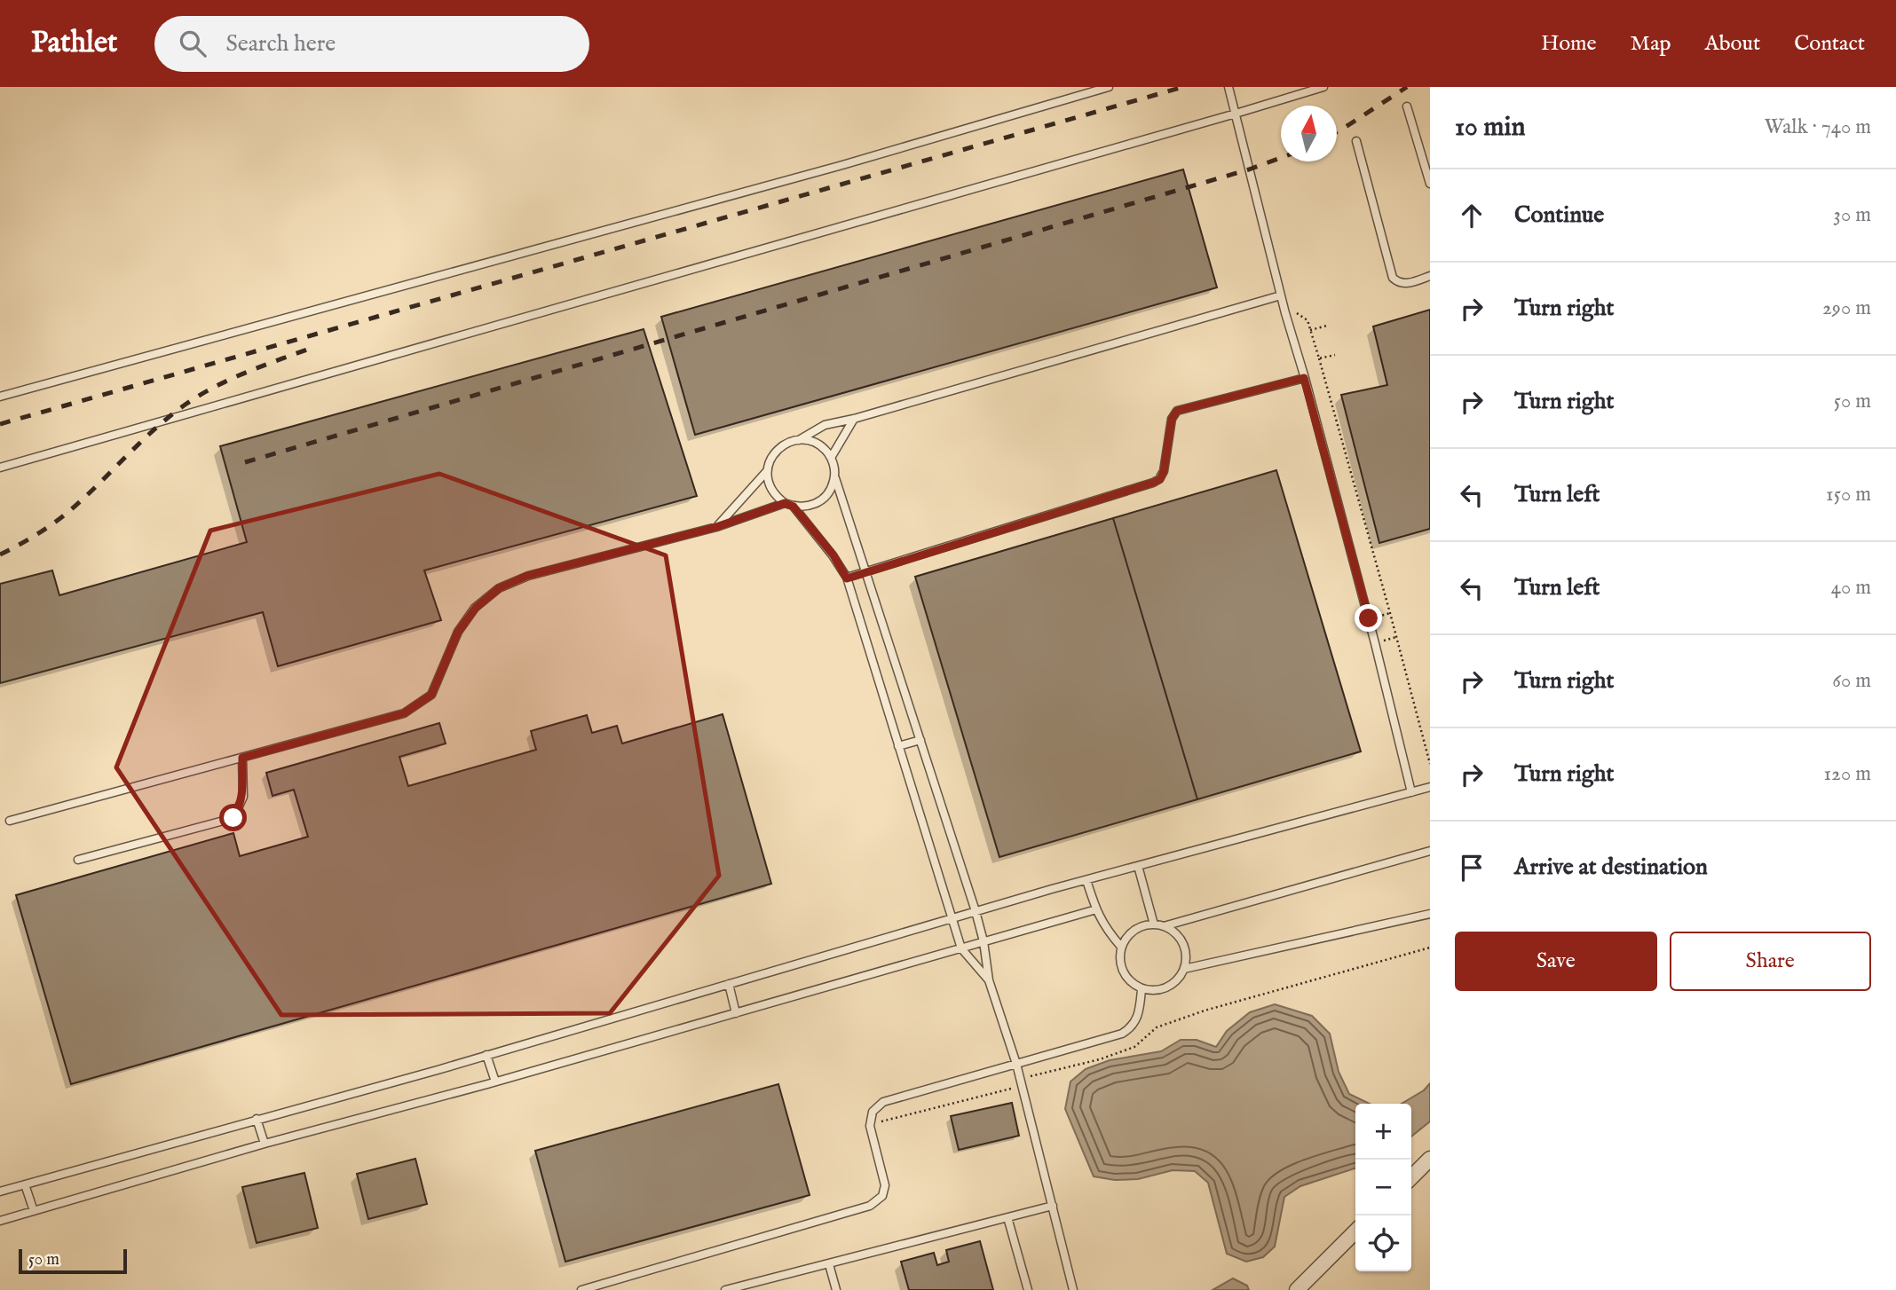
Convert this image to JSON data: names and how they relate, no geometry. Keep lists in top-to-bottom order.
{
  "scale_bar": "50 m",
  "north": "top",
  "page": {
    "header": "Pathlet",
    "search": "Search here",
    "nav": [
      "Home",
      "Map",
      "About",
      "Contact"
    ],
    "heading": ["10 min", "Walk · 740 m"],
    "list": [
      ["Continue", "30 m"],
      ["Turn right", "290 m"],
      ["Turn right", "50 m"],
      ["Turn left", "150 m"],
      ["Turn left", "40 m"],
      ["Turn right", "60 m"],
      ["Turn right", "120 m"],
      "Arrive at destination"
    ],
    "buttons": ["Save", "Share"],
    "map_buttons": ["+", "−"],
    "scale": "50 m"
  }
}
